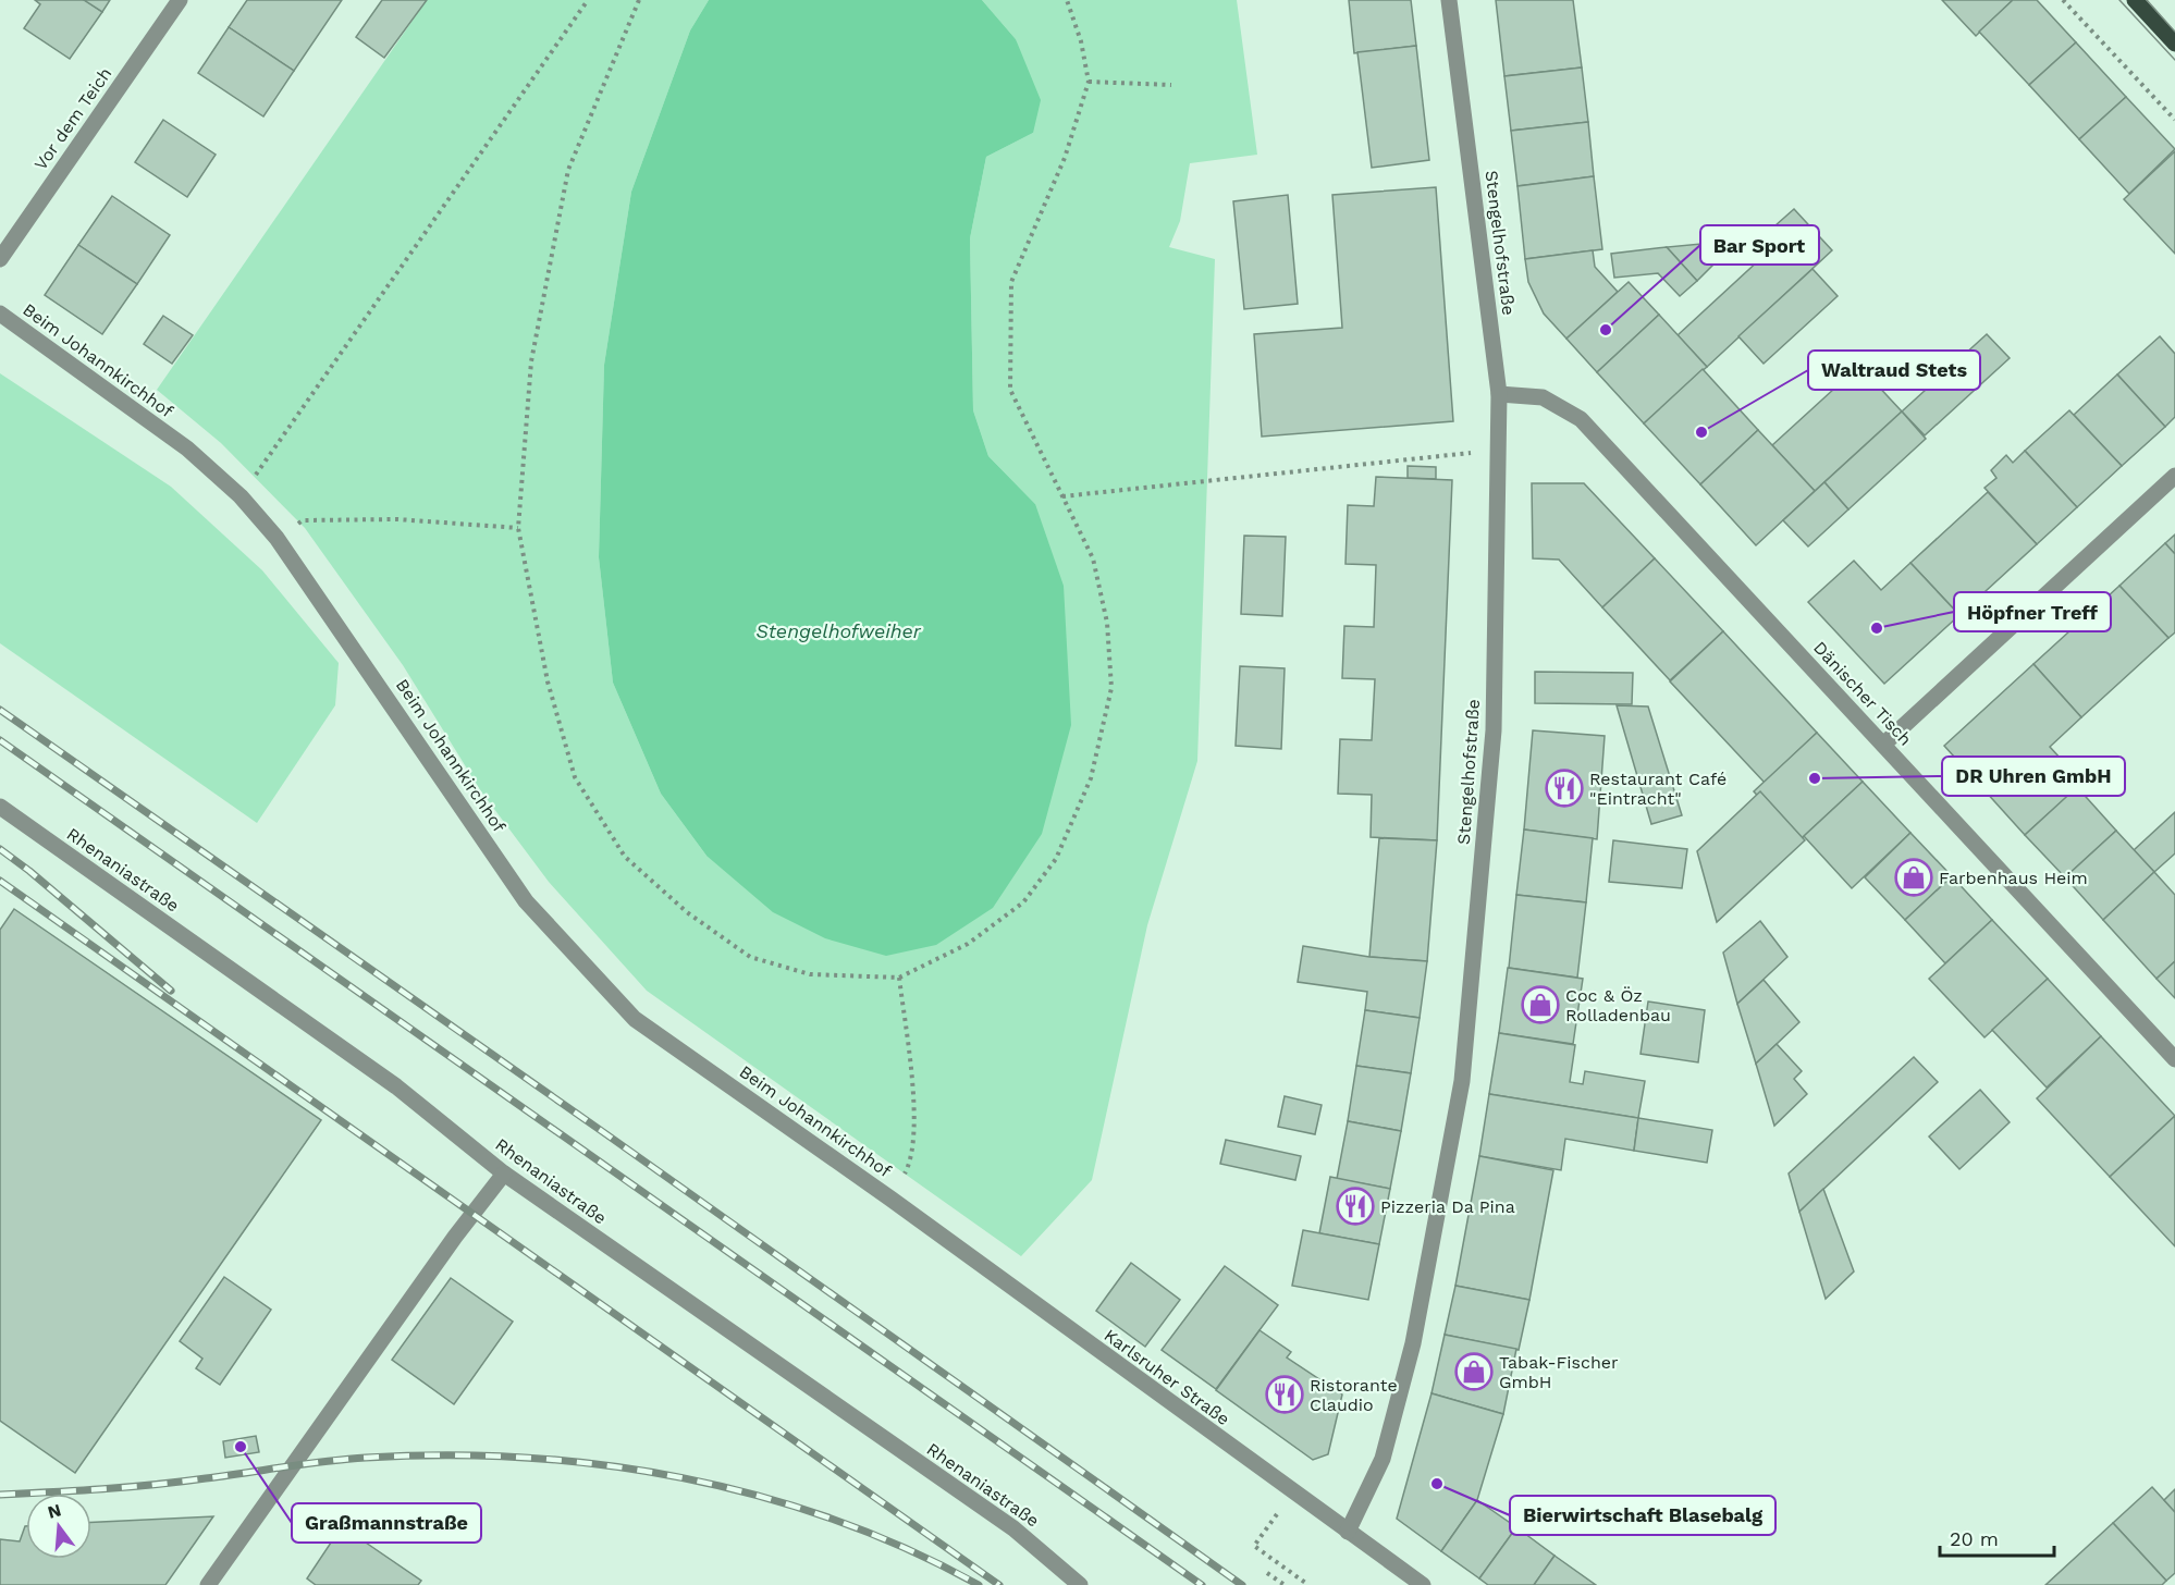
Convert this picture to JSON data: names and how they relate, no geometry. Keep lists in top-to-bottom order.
{
  "streets": {
    "street": [
      "Vor dem Teich",
      "Stengelhofstraße",
      "Beim Johannkirchhof",
      "Dänischer Tisch",
      "Rhenaniastraße",
      "Karlsruher Straße"
    ]
  },
  "crossings": [
    ["Stengelhofstraße", "Dänischer Tisch"],
    ["Stengelhofstraße", "Karlsruher Straße"],
    ["Beim Johannkirchhof", "Karlsruher Straße"]
  ],
  "water": ["Stengelhofweiher"],
  "places": {
    "other": [
      "Bar Sport",
      "Waltraud Stets",
      "Höpfner Treff",
      "DR Uhren GmbH",
      "Graßmannstraße",
      "Bierwirtschaft Blasebalg"
    ],
    "restaurant": ["Restaurant Café \"Eintracht\"", "Pizzeria Da Pina", "Ristorante Claudio"],
    "shop": ["Farbenhaus Heim", "Coc & Öz Rolladenbau", "Tabak-Fischer GmbH"]
  },
  "scale_bar": "20 m",
  "north": "top"
}
